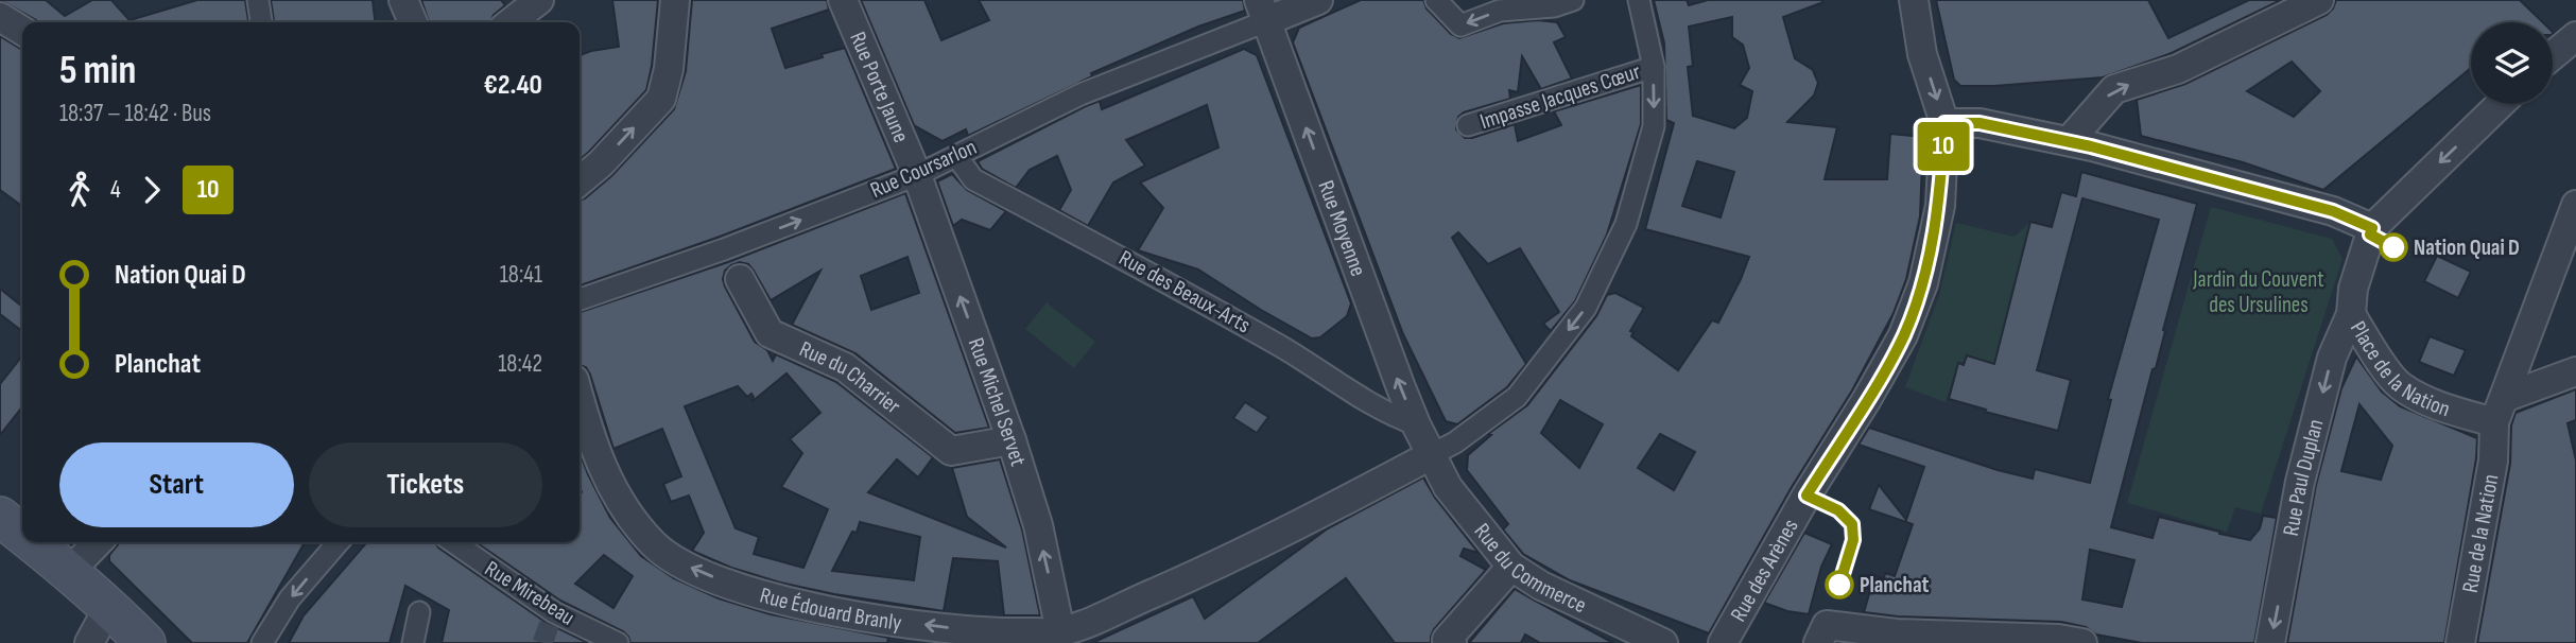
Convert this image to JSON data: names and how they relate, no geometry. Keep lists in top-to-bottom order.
{
  "streets": {
    "street": [
      "Rue Porte Jaune",
      "Impasse Jacques Cœur",
      "Rue Coursarlon",
      "Rue Moyenne",
      "Rue des Beaux-Arts",
      "Place de la Nation",
      "Rue du Charrier",
      "Rue Michel Servet",
      "Rue Paul Duplan",
      "Rue de la Nation",
      "Rue du Commerce",
      "Rue des Arènes",
      "Rue Mirebeau",
      "Rue Édouard Branly"
    ]
  },
  "crossings": [
    ["Rue Porte Jaune", "Rue Coursarlon"],
    ["Rue Porte Jaune", "Rue Michel Servet"],
    ["Rue Coursarlon", "Rue Moyenne"],
    ["Rue Coursarlon", "Rue des Beaux-Arts"],
    ["Rue Coursarlon", "Rue du Charrier"],
    ["Rue Coursarlon", "Rue Michel Servet"],
    ["Rue Moyenne", "Rue des Beaux-Arts"],
    ["Rue Moyenne", "Rue du Commerce"],
    ["Rue Moyenne", "Rue Édouard Branly"],
    ["Place de la Nation", "Rue Paul Duplan"],
    ["Place de la Nation", "Rue de la Nation"],
    ["Rue du Charrier", "Rue Michel Servet"],
    ["Rue Michel Servet", "Rue Édouard Branly"],
    ["Rue du Commerce", "Rue Édouard Branly"]
  ],
  "one_way": [
    "Rue Moyenne",
    "Rue Michel Servet",
    "Rue Paul Duplan",
    "Rue Édouard Branly"
  ],
  "parks": ["Jardin du Couvent des Ursulines"],
  "places": ["Nation Quai D", "Planchat"],
  "lines": ["bus line 10"],
  "page": {
    "on_map": "10",
    "heading": ["5 min", "18:37 – 18:42 · Bus", "€2.40"],
    "legs": ["4", "10"],
    "list": [
      {
        "name": "Nation Quai D",
        "value": "18:41"
      },
      {
        "name": "Planchat",
        "value": "18:42"
      }
    ],
    "buttons": ["Start", "Tickets"]
  }
}
